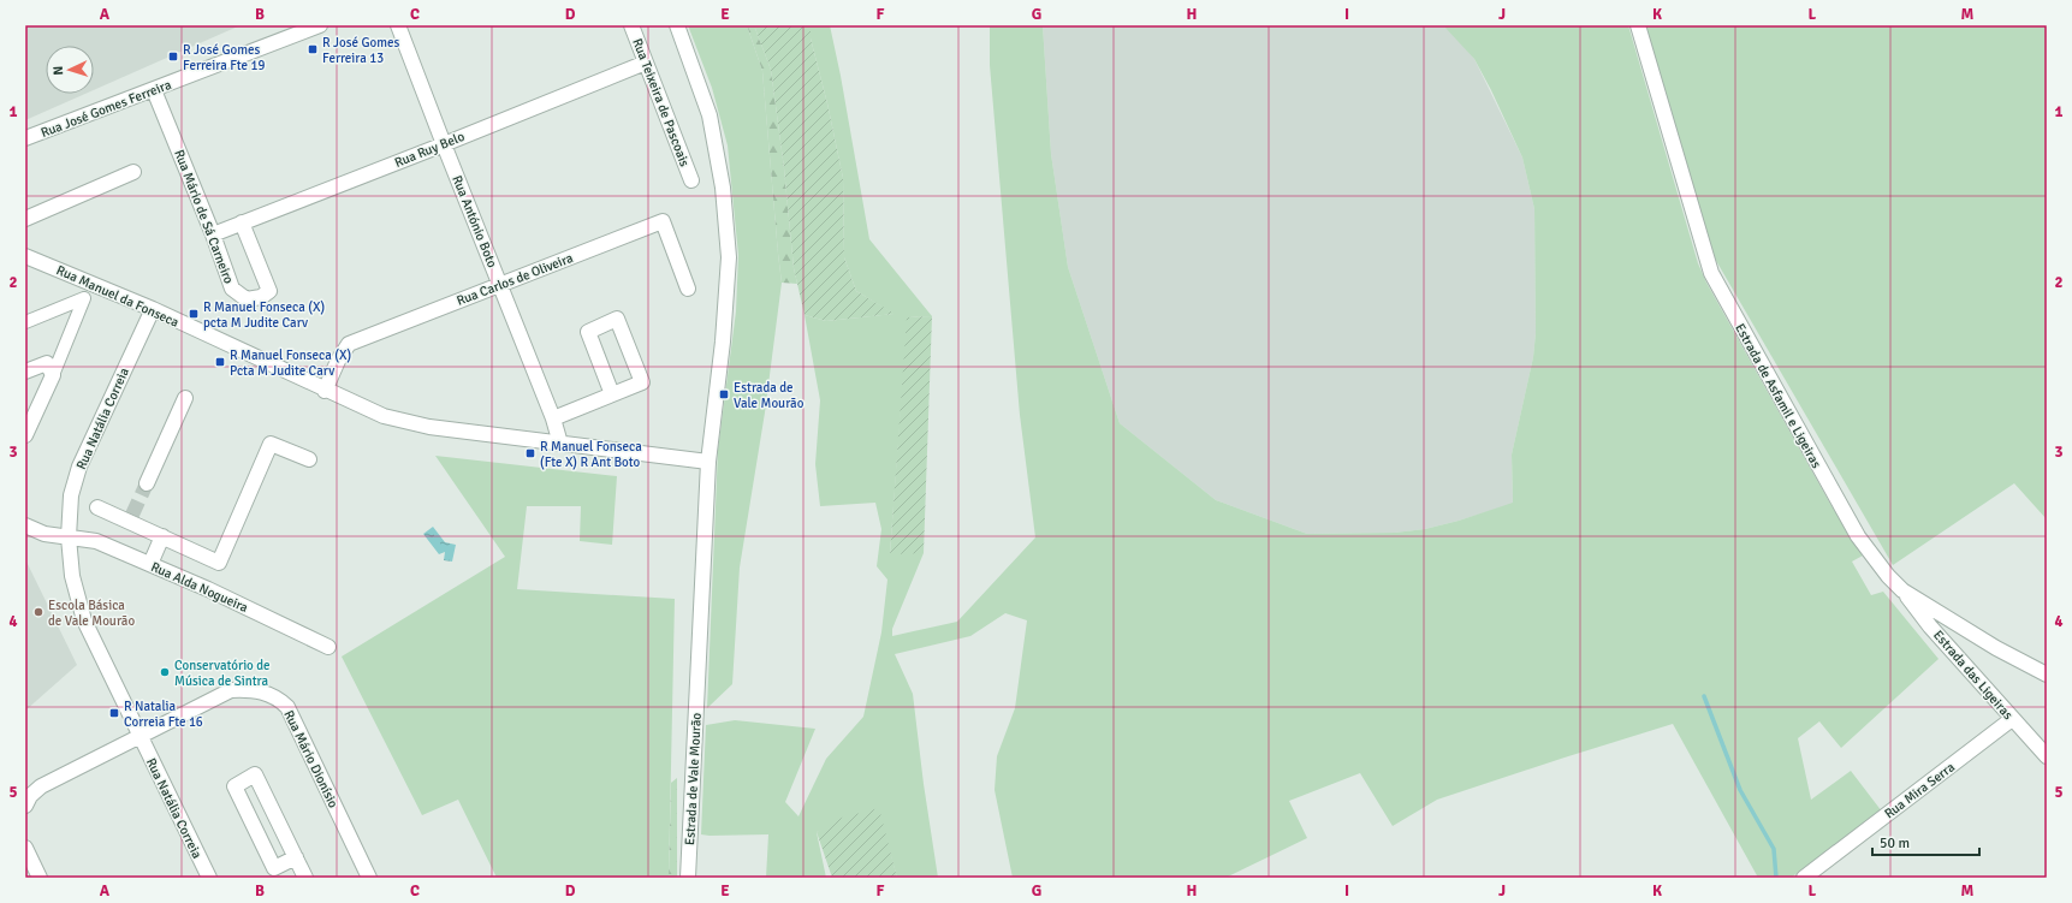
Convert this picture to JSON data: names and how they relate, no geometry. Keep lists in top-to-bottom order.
{
  "streets": {
    "street": [
      "Rua Teixeira de Pascoais",
      "Rua José Gomes Ferreira",
      "Rua Ruy Belo",
      "Rua Mário de Sá Carneiro",
      "Rua António Boto",
      "Rua Carlos de Oliveira",
      "Rua Manuel da Fonseca",
      "Estrada de Asfamil e Ligeiras",
      "Rua Natália Correia",
      "Rua Alda Nogueira",
      "Estrada das Ligeiras",
      "Rua Mário Dionísio",
      "Estrada de Vale Mourão",
      "Rua Mira Serra"
    ]
  },
  "crossings": [
    ["Rua Teixeira de Pascoais", "Rua Ruy Belo"],
    ["Rua José Gomes Ferreira", "Rua Mário de Sá Carneiro"],
    ["Rua Ruy Belo", "Rua Mário de Sá Carneiro"],
    ["Rua Ruy Belo", "Rua António Boto"],
    ["Rua António Boto", "Rua Carlos de Oliveira"],
    ["Rua António Boto", "Rua Manuel da Fonseca"],
    ["Rua Carlos de Oliveira", "Rua Manuel da Fonseca"],
    ["Rua Manuel da Fonseca", "Rua Natália Correia"],
    ["Rua Manuel da Fonseca", "Estrada de Vale Mourão"],
    ["Estrada de Asfamil e Ligeiras", "Estrada das Ligeiras"],
    ["Rua Natália Correia", "Rua Alda Nogueira"],
    ["Rua Natália Correia", "Rua Mário Dionísio"],
    ["Estrada das Ligeiras", "Rua Mira Serra"]
  ],
  "places": {
    "transit": [
      "R José Gomes Ferreira 13",
      "R José Gomes Ferreira Fte 19",
      "R Manuel Fonseca (X) pcta M Judite Carv",
      "R Manuel Fonseca (X) Pcta M Judite Carv",
      "Estrada de Vale Mourão",
      "R Manuel Fonseca (Fte X) R Ant Boto",
      "R Natalia Correia Fte 16"
    ],
    "other": ["Escola Básica de Vale Mourão", "Conservatório de Música de Sintra"]
  },
  "scale_bar": "50 m",
  "north": "left",
  "grid": {
    "columns": [
      "A",
      "B",
      "C",
      "D",
      "E",
      "F",
      "G",
      "H",
      "I",
      "J",
      "K",
      "L",
      "M"
    ],
    "rows": [
      "1",
      "2",
      "3",
      "4",
      "5"
    ]
  }
}
